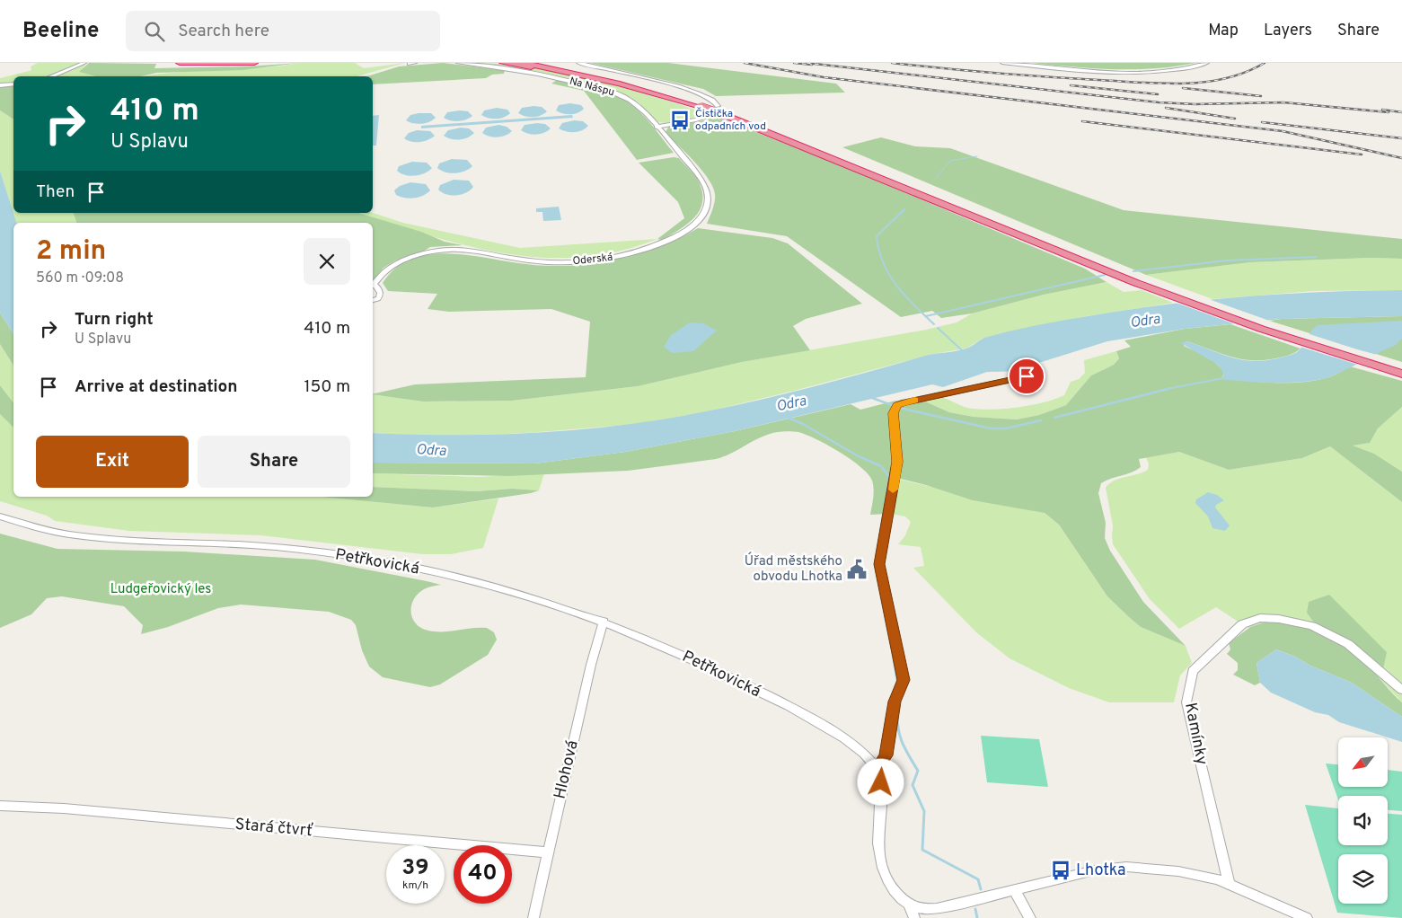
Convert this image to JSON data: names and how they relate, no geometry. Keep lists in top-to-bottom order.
{
  "streets": {
    "street": [
      "Na Náspu",
      "Oderská",
      "Petřkovická",
      "Kamínky",
      "Hlohová",
      "Stará čtvrť"
    ]
  },
  "crossings": [
    ["Na Náspu", "Oderská"],
    ["Petřkovická", "Hlohová"],
    ["Hlohová", "Stará čtvrť"]
  ],
  "water": ["Odra"],
  "parks": ["Ludgeřovický les"],
  "places": {
    "bus stop": ["Čistička odpadních vod", "Lhotka"],
    "public building": ["Úřad městského obvodu Lhotka"]
  },
  "north": "bottom left",
  "page": {
    "header": "Beeline",
    "search": "Search here",
    "nav": ["Map", "Layers", "Share"],
    "turn": ["410 m", "U Splavu"],
    "then": "Then",
    "heading": ["2 min", "560 m · 09:08"],
    "list": [
      {
        "name": "Turn right",
        "note": "U Splavu",
        "value": "410 m"
      },
      {
        "name": "Arrive at destination",
        "value": "150 m"
      }
    ],
    "buttons": ["Exit", "Share"],
    "speed": "39 km/h",
    "limit": "40"
  }
}
